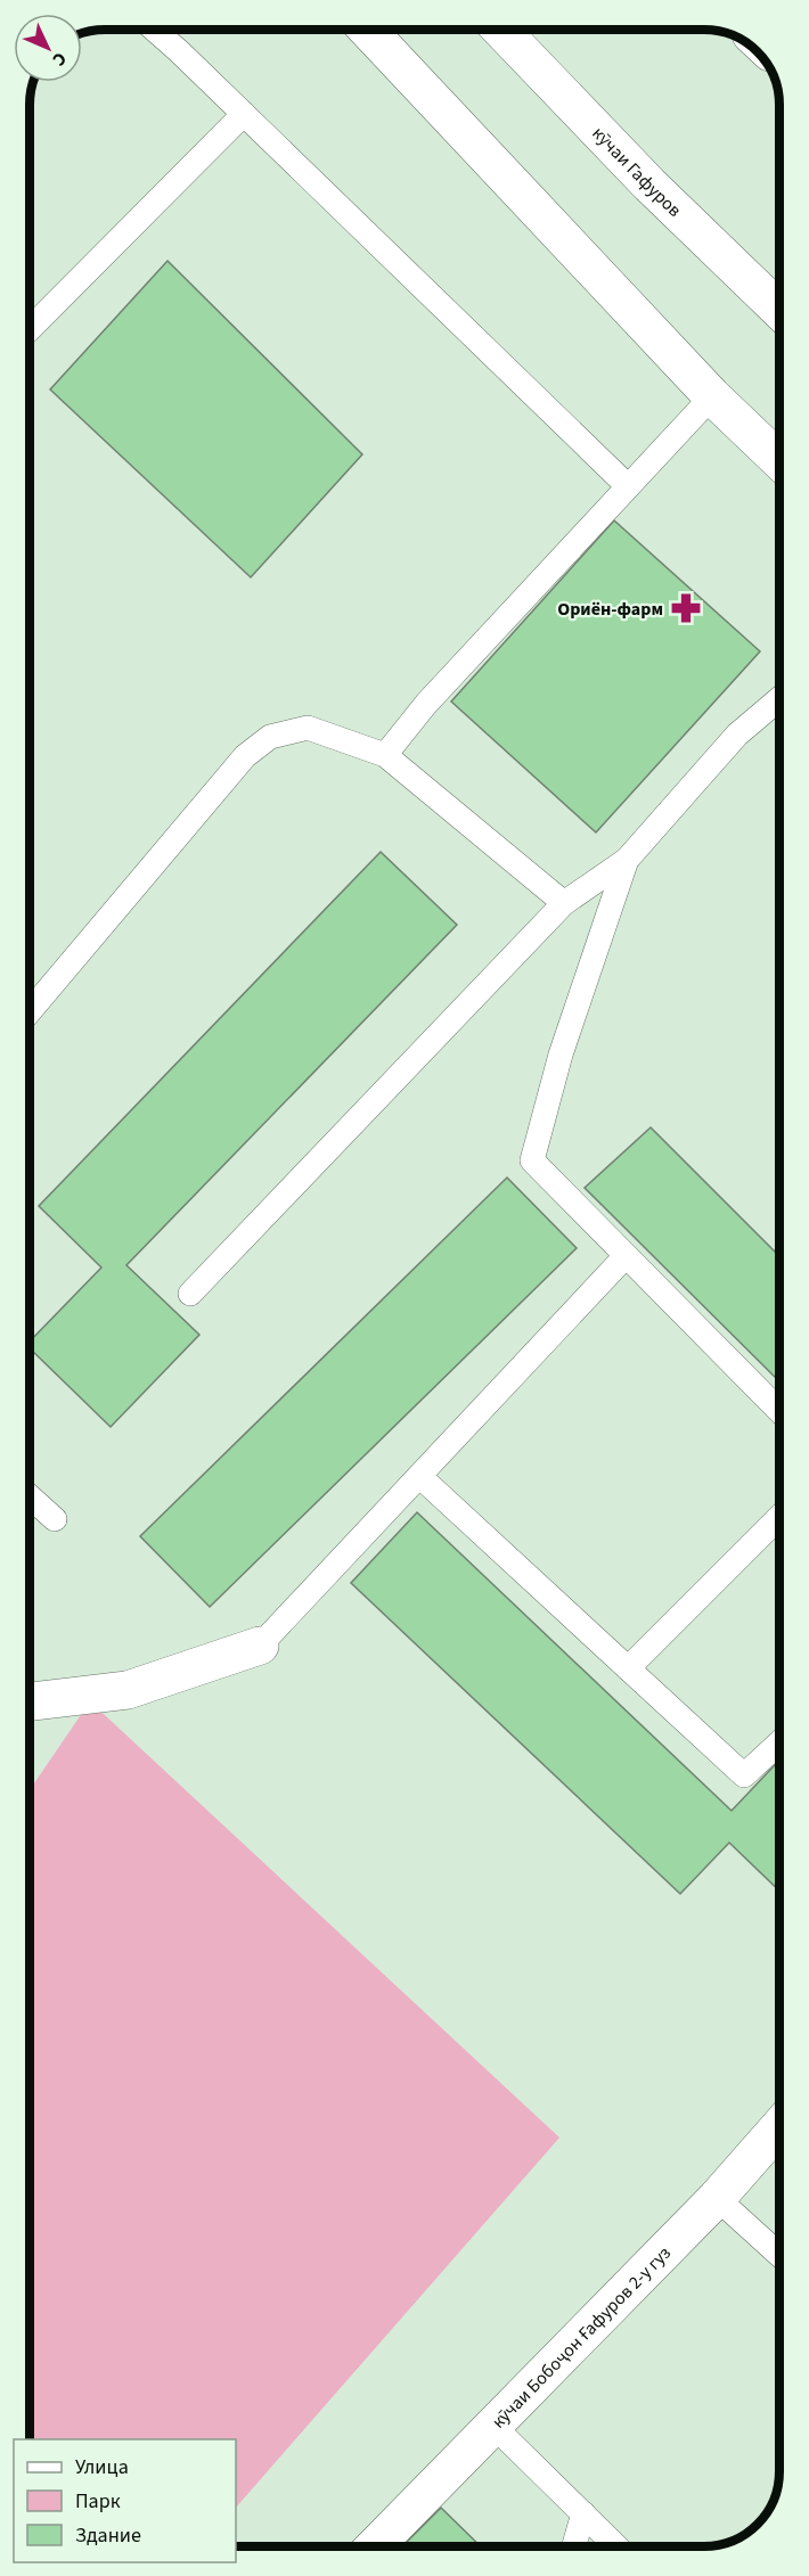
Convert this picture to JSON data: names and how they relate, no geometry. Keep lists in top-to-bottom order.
{
  "streets": {
    "street": ["кӯчаи Гафуров", "кӯчаи Бобоҷон Ғафуров 2-у гуз"]
  },
  "places": {
    "pharmacy": ["Ориён-фарм"]
  },
  "legend": ["Улица", "Парк", "Здание"],
  "north": "bottom right"
}
